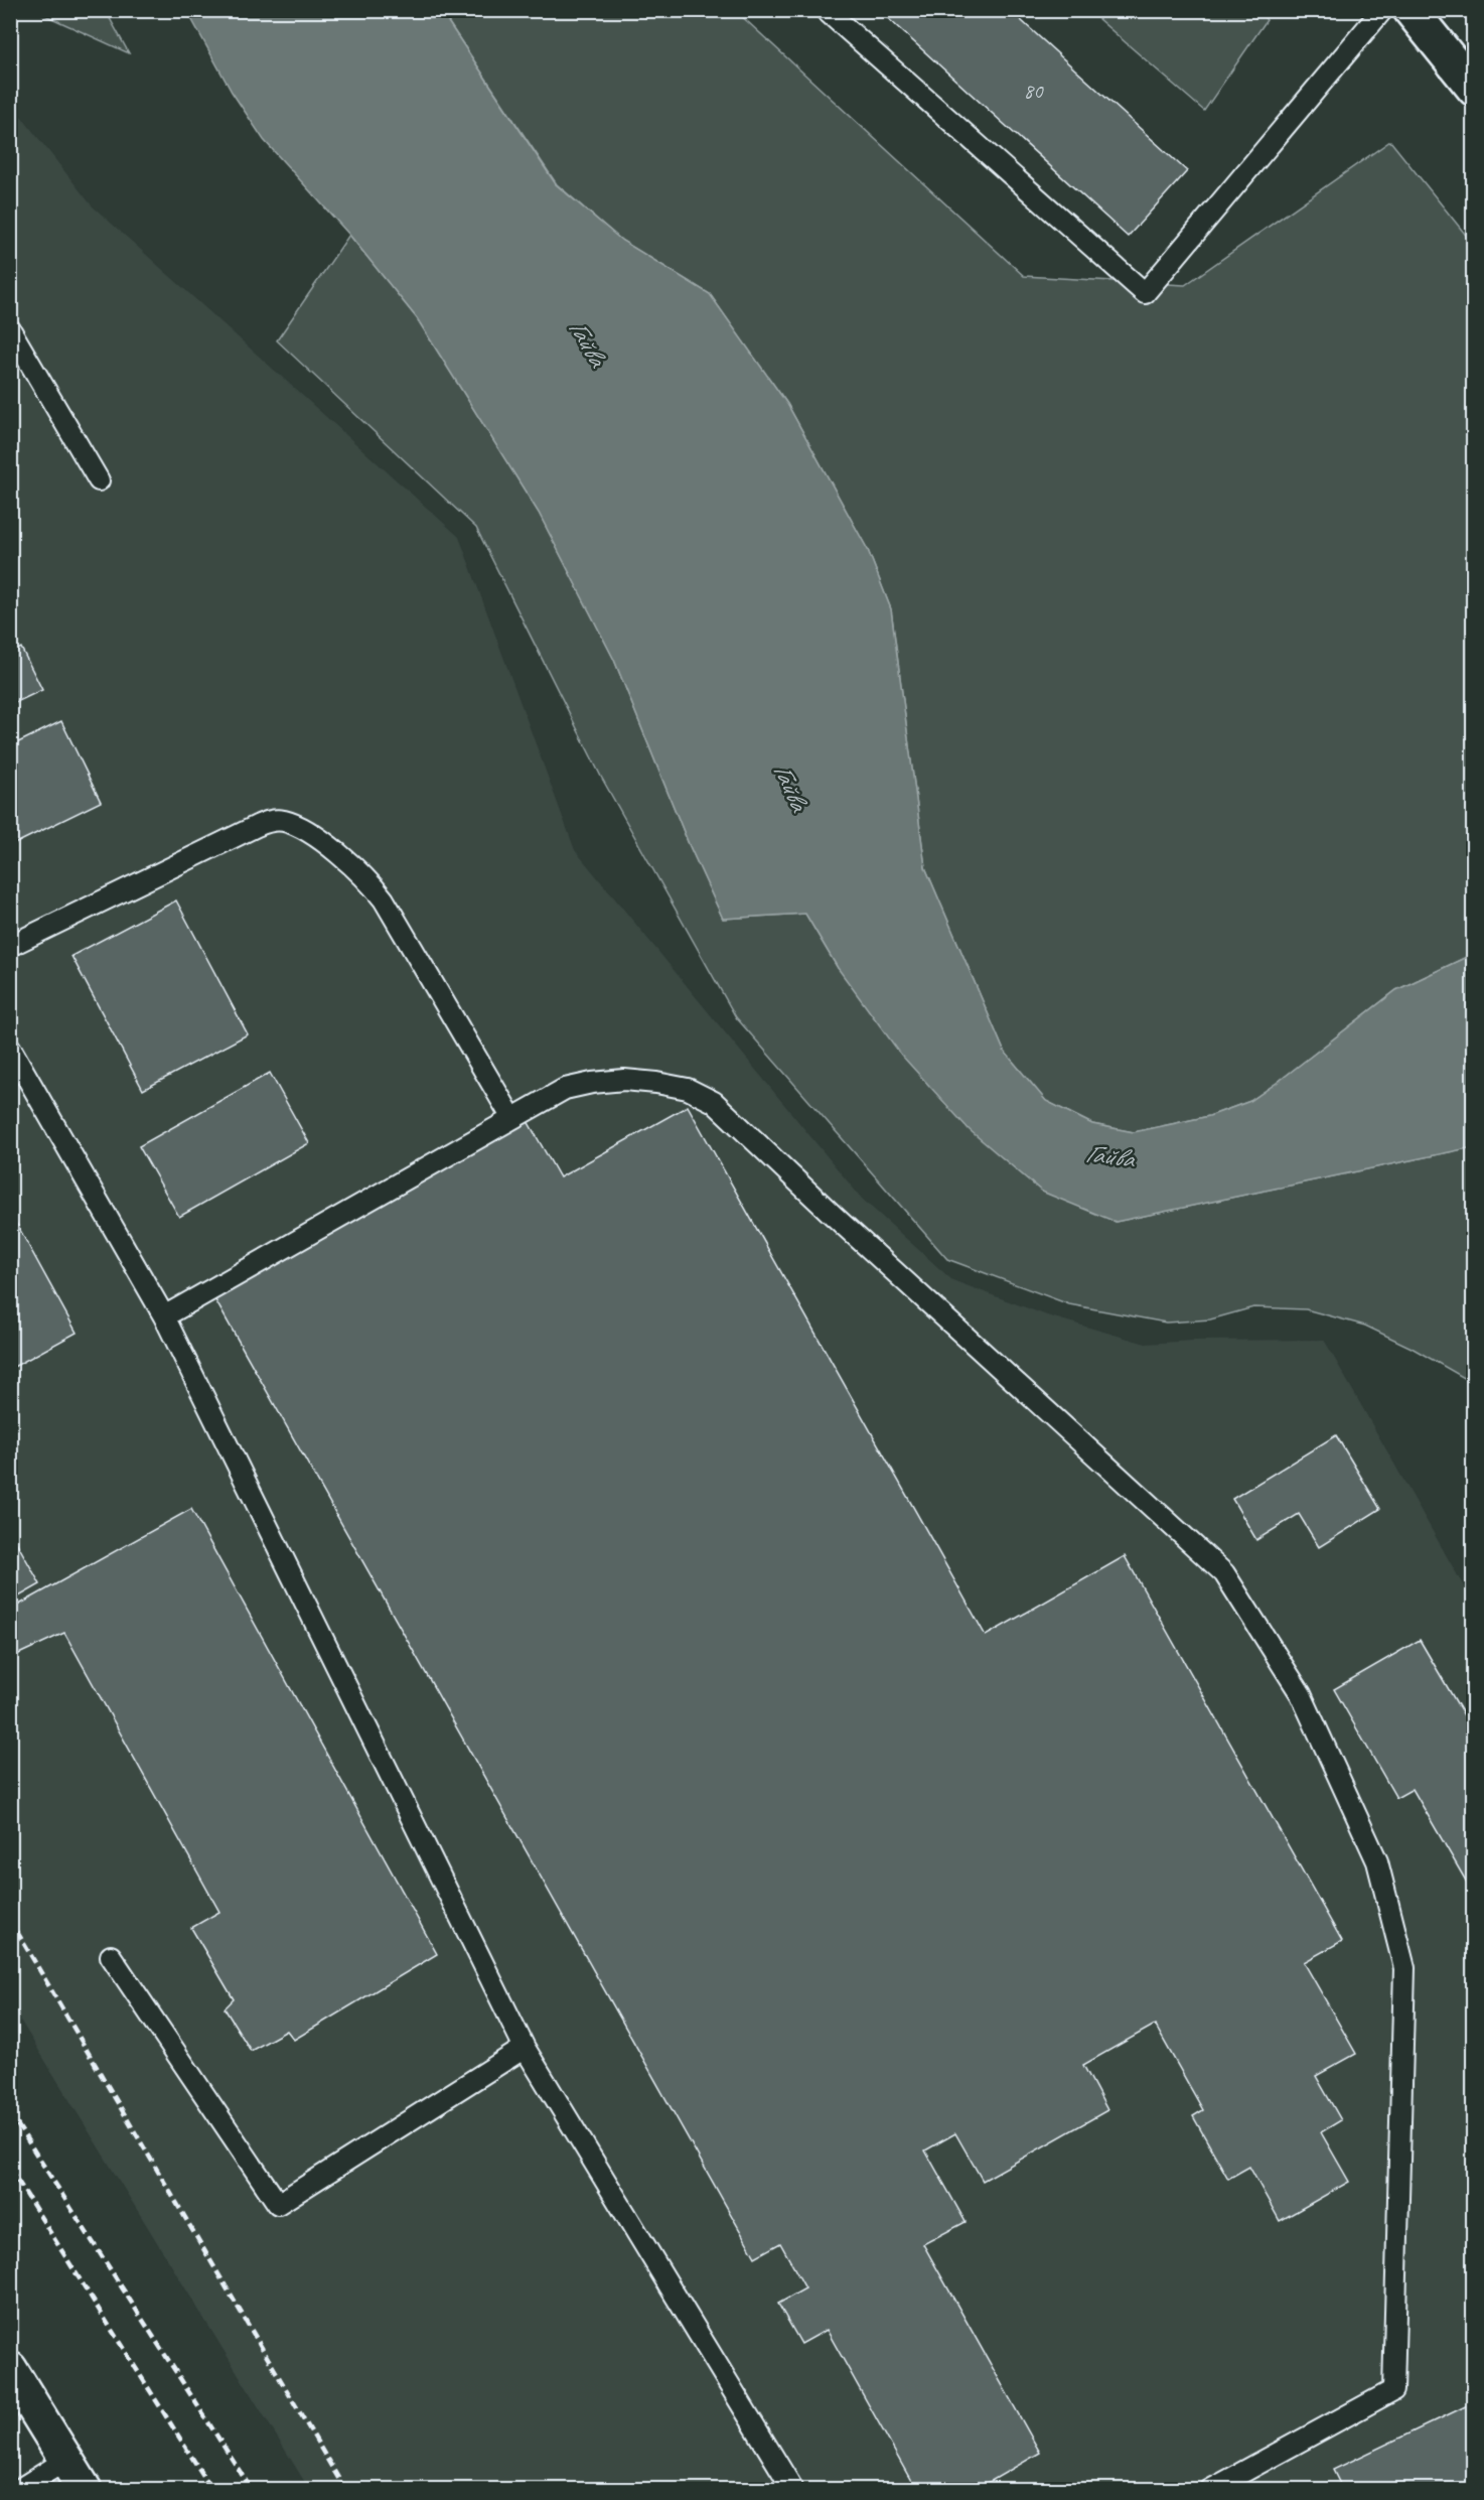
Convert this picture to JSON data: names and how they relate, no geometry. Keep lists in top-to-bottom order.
{
  "water": ["Гайва"],
  "house_numbers": ["80"]
}
